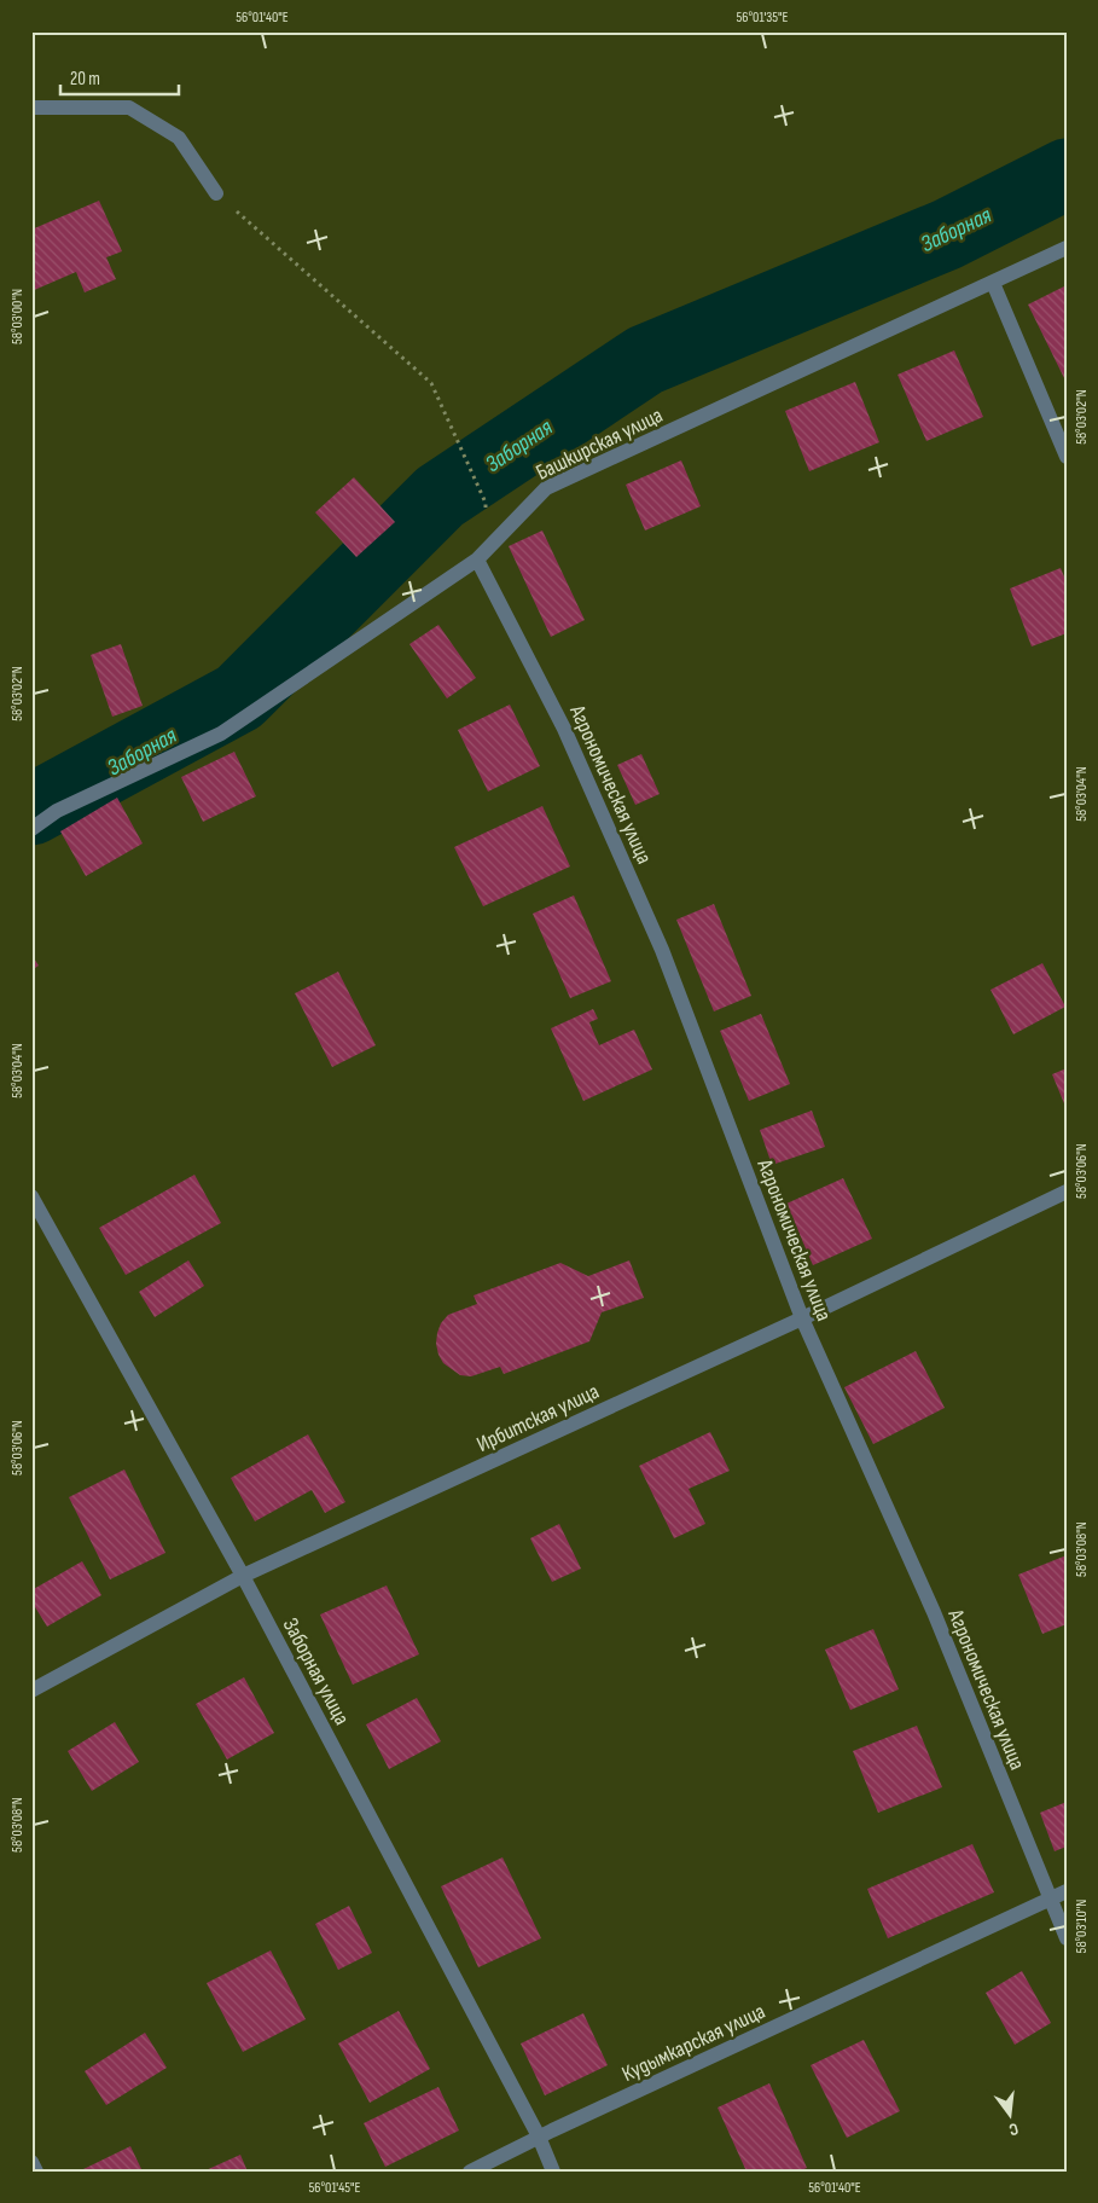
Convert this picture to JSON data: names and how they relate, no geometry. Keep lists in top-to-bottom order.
{
  "streets": {
    "street": [
      "Башкирская улица",
      "Агрономическая улица",
      "Ирбитская улица",
      "Заборная улица",
      "Кудымкарская улица"
    ]
  },
  "crossings": [
    ["Башкирская улица", "Агрономическая улица"],
    ["Агрономическая улица", "Ирбитская улица"],
    ["Агрономическая улица", "Кудымкарская улица"],
    ["Ирбитская улица", "Заборная улица"],
    ["Заборная улица", "Кудымкарская улица"]
  ],
  "water": ["Заборная"],
  "scale_bar": "20 m",
  "north": "bottom",
  "coordinates": [
    "56°01'40\"E",
    "56°01'35\"E",
    "58°03'00\"N",
    "58°03'02\"N",
    "58°03'04\"N",
    "58°03'06\"N",
    "58°03'08\"N",
    "58°03'10\"N",
    "56°01'45\"E"
  ]
}
